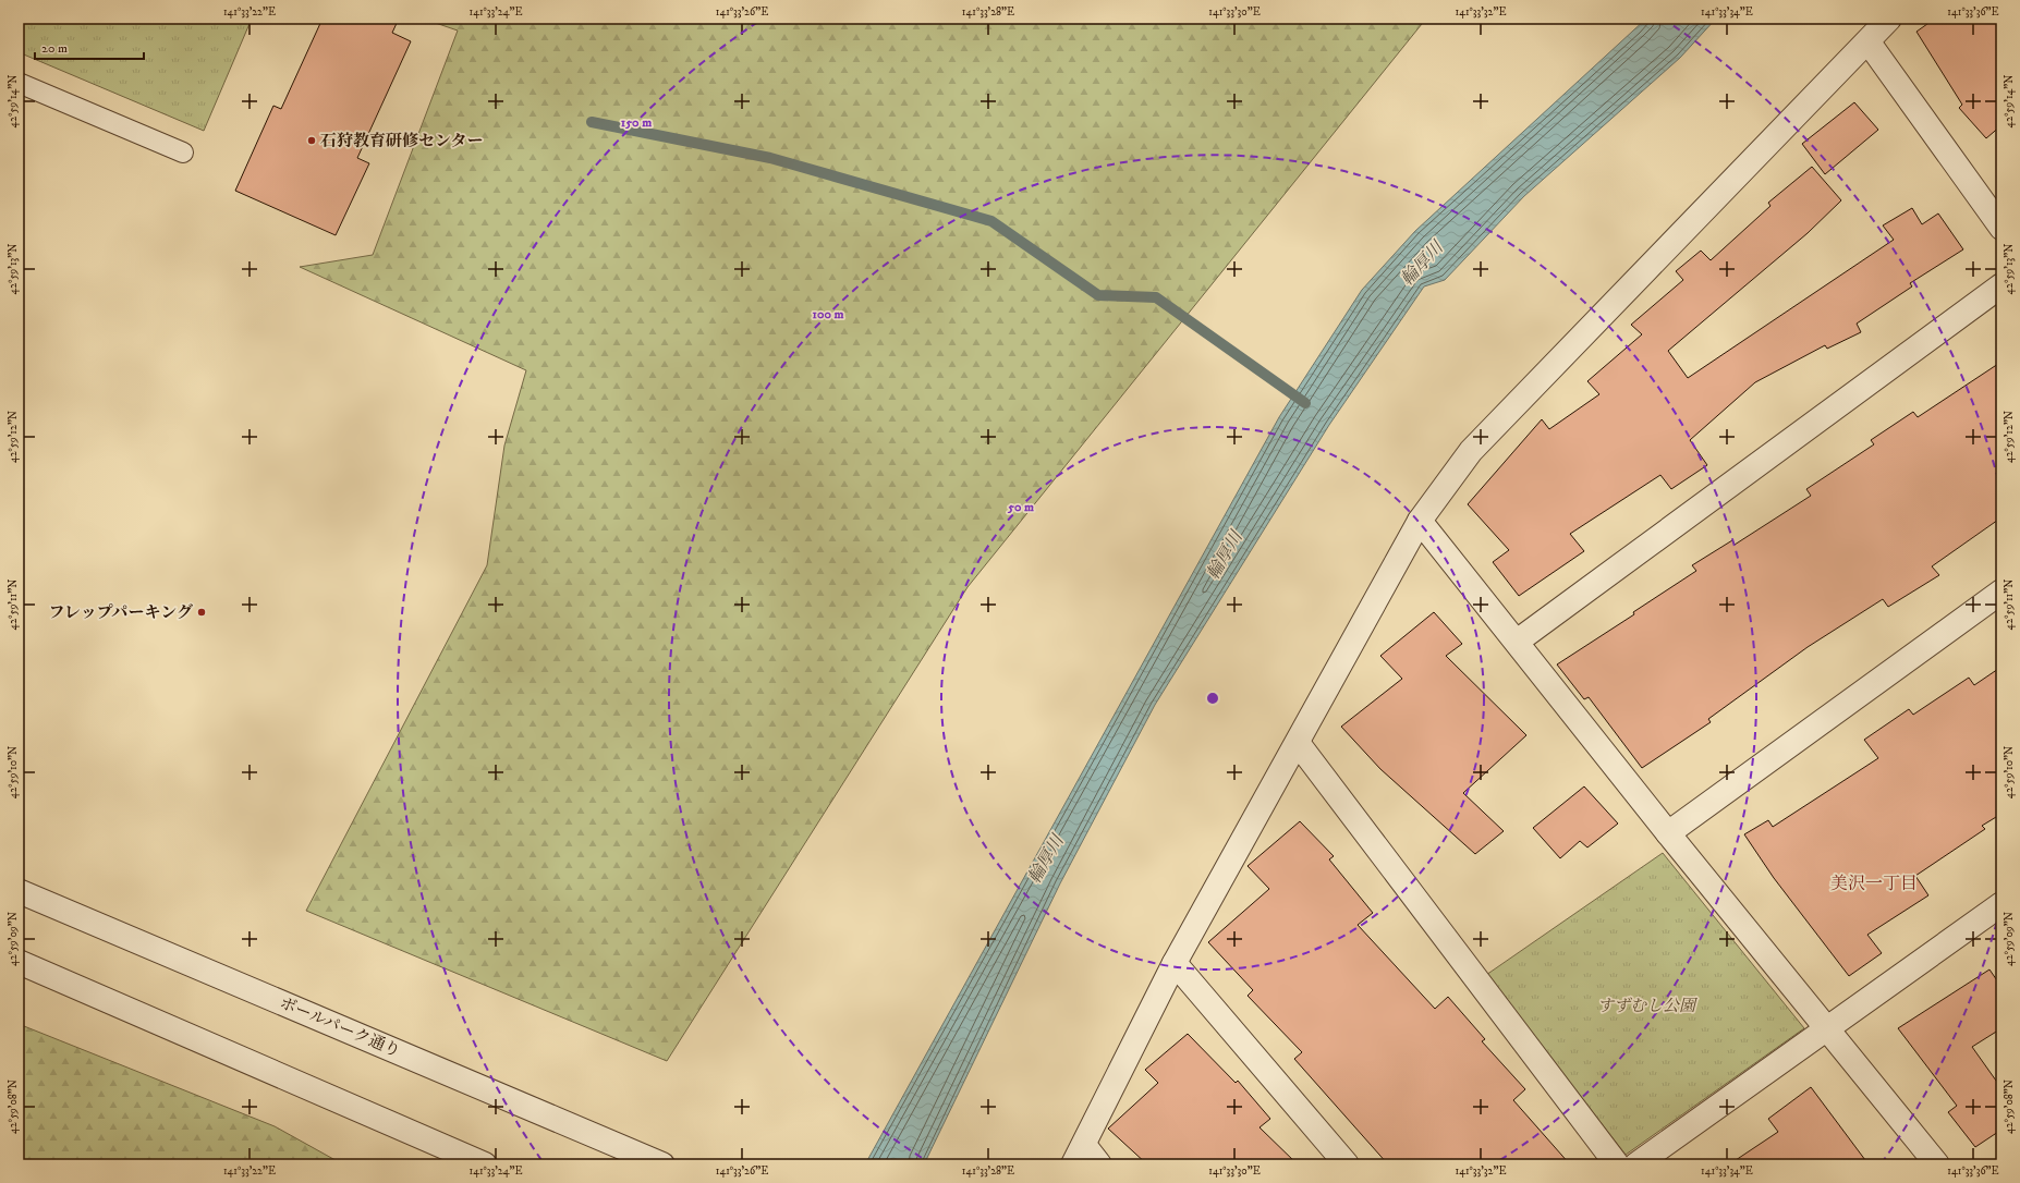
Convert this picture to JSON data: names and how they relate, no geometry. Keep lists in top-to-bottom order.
{
  "streets": {
    "street": ["ボールパーク通り"]
  },
  "districts": ["美沢一丁目"],
  "water": ["輪厚川"],
  "parks": ["すずむし公園"],
  "places": ["石狩教育研修センター", "フレップパーキング"],
  "scale_bar": "20 m",
  "coordinates": [
    "141°33'22\"E",
    "141°33'24\"E",
    "141°33'26\"E",
    "141°33'28\"E",
    "141°33'30\"E",
    "141°33'32\"E",
    "141°33'34\"E",
    "141°33'36\"E",
    "42°59'14\"N",
    "42°59'13\"N",
    "42°59'12\"N",
    "42°59'11\"N",
    "42°59'10\"N",
    "42°59'09\"N",
    "42°59'08\"N"
  ],
  "rings": ["150 m", "100 m", "50 m"]
}
